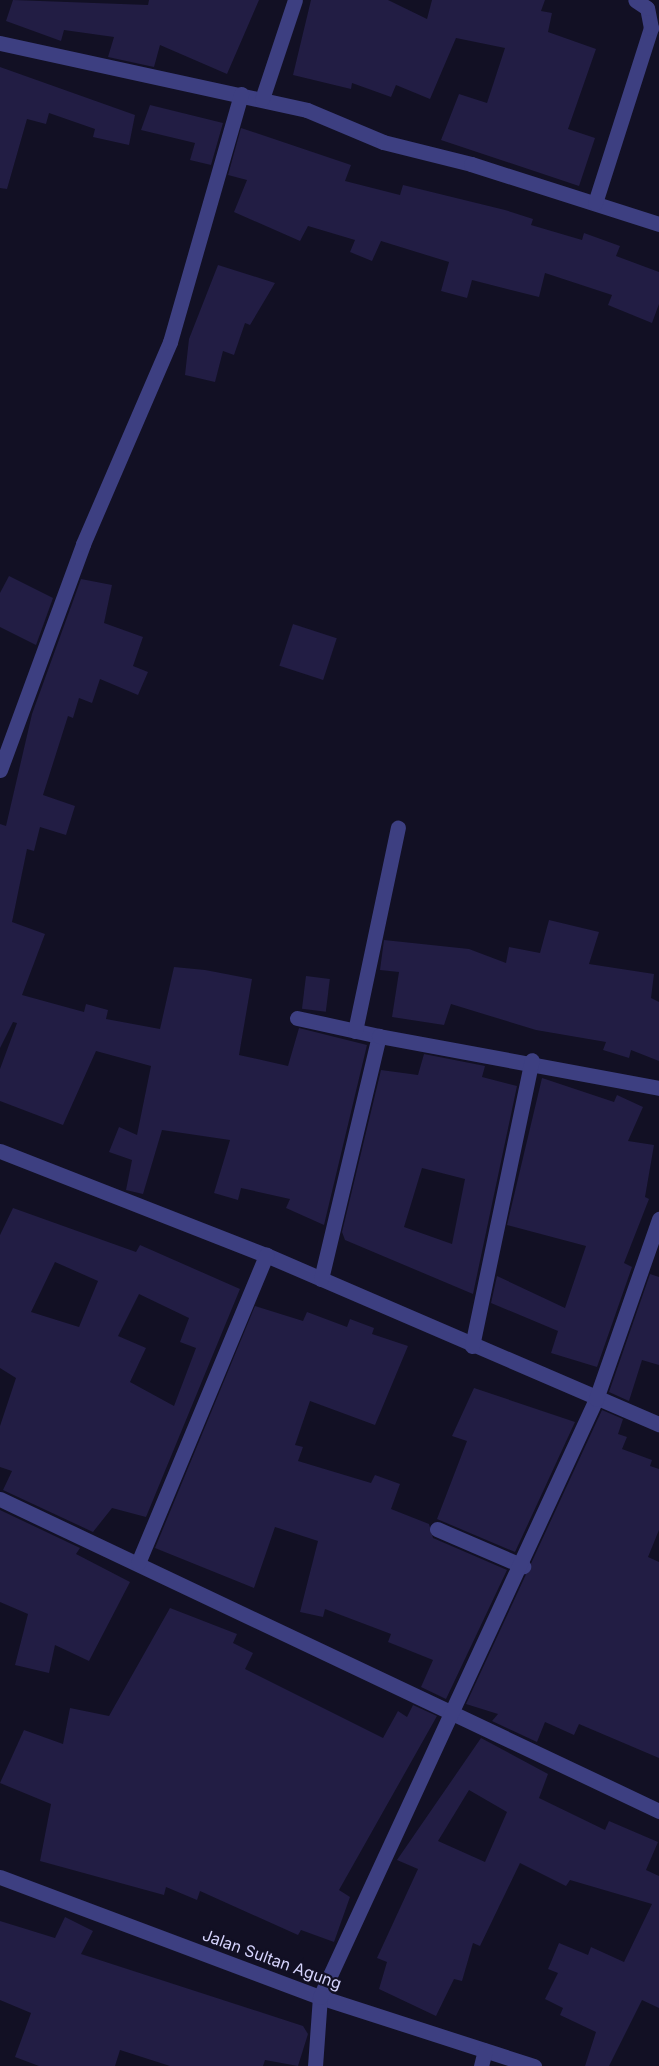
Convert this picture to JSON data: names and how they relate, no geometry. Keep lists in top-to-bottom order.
{
  "streets": {
    "street": ["Jalan Sultan Agung"]
  }
}
